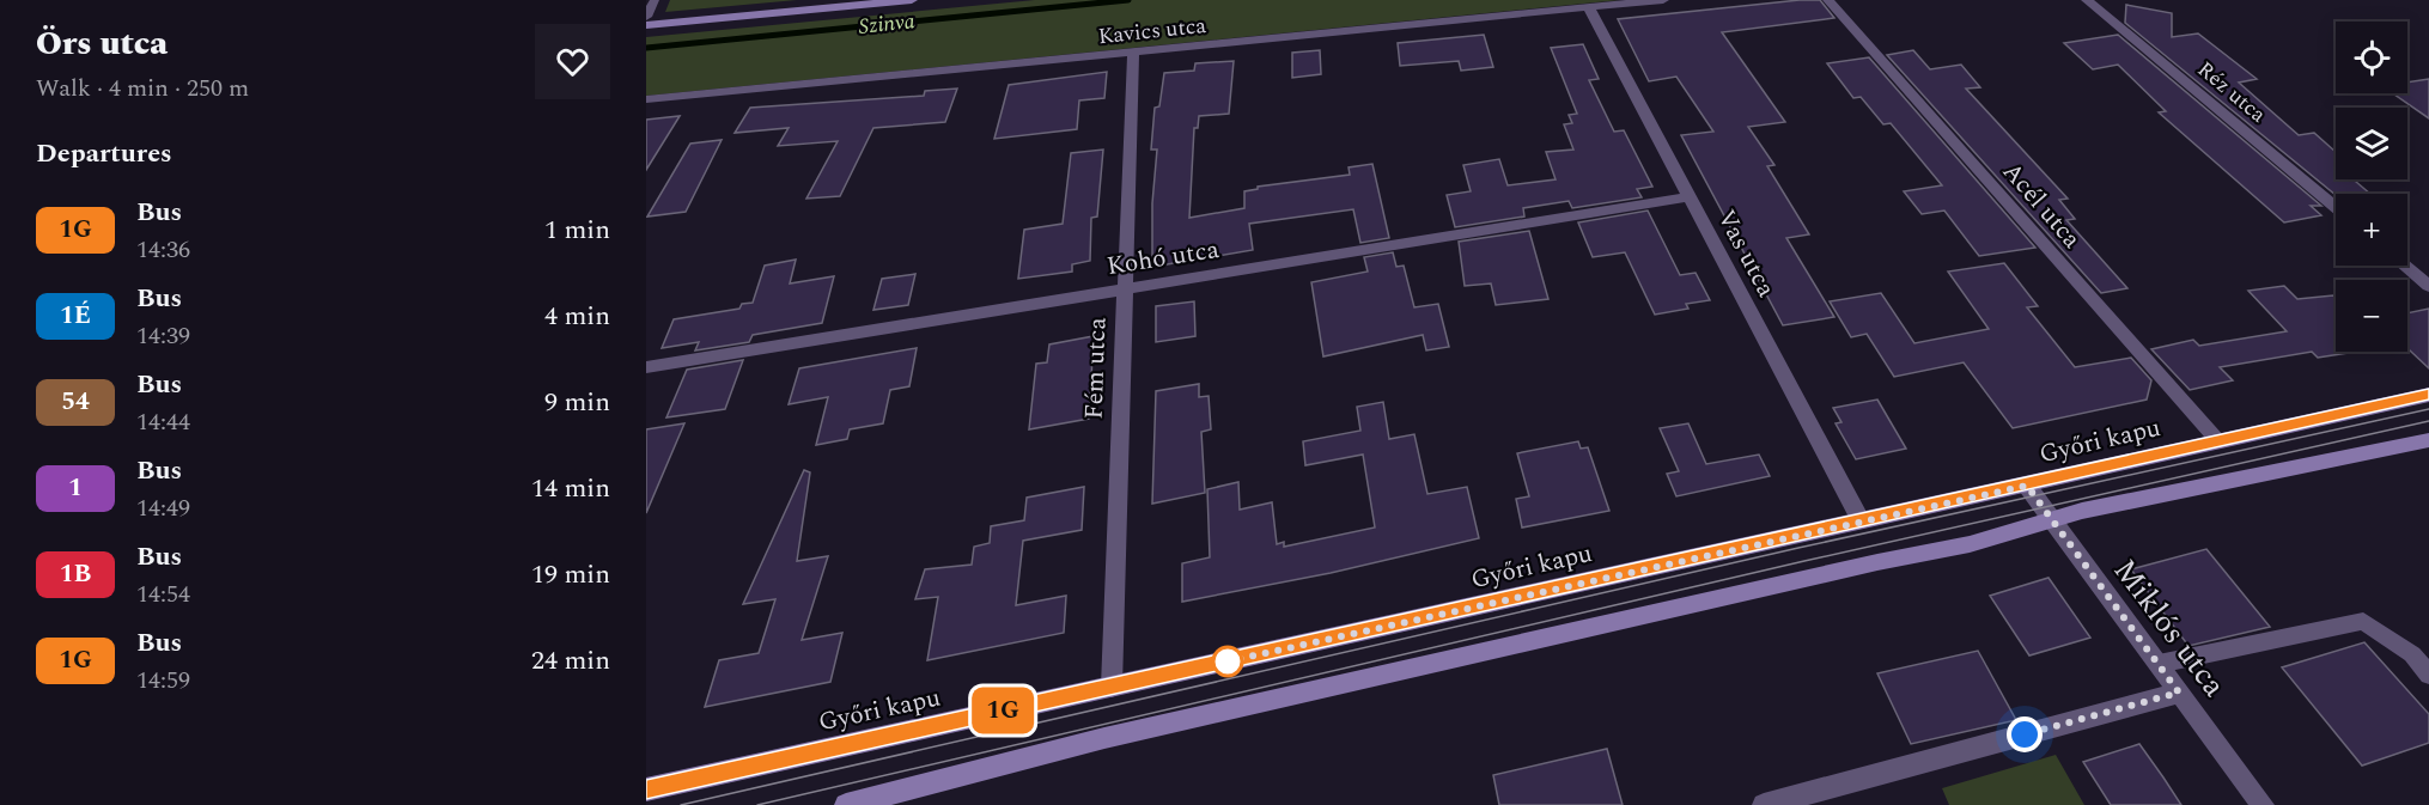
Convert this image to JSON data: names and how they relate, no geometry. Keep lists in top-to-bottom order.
{
  "streets": {
    "street": [
      "Kavics utca",
      "Réz utca",
      "Acél utca",
      "Vas utca",
      "Kohó utca",
      "Fém utca",
      "Győri kapu",
      "Miklós utca"
    ]
  },
  "crossings": [
    ["Kavics utca", "Vas utca"],
    ["Kavics utca", "Fém utca"],
    ["Acél utca", "Győri kapu"],
    ["Vas utca", "Kohó utca"],
    ["Vas utca", "Győri kapu"],
    ["Kohó utca", "Fém utca"],
    ["Fém utca", "Győri kapu"],
    ["Győri kapu", "Miklós utca"]
  ],
  "water": ["Szinva"],
  "lines": ["bus line 1G"],
  "page": {
    "heading": [
      ["Örs utca", "Walk · 4 min · 250 m"],
      "Departures"
    ],
    "on_map": "1G",
    "map_buttons": ["+", "−"],
    "list": [
      {
        "mark": "1G",
        "name": "Bus",
        "note": "14:36",
        "value": "1 min"
      },
      {
        "mark": "1É",
        "name": "Bus",
        "note": "14:39",
        "value": "4 min"
      },
      {
        "mark": "54",
        "name": "Bus",
        "note": "14:44",
        "value": "9 min"
      },
      {
        "mark": "1",
        "name": "Bus",
        "note": "14:49",
        "value": "14 min"
      },
      {
        "mark": "1B",
        "name": "Bus",
        "note": "14:54",
        "value": "19 min"
      },
      {
        "mark": "1G",
        "name": "Bus",
        "note": "14:59",
        "value": "24 min"
      }
    ]
  }
}
